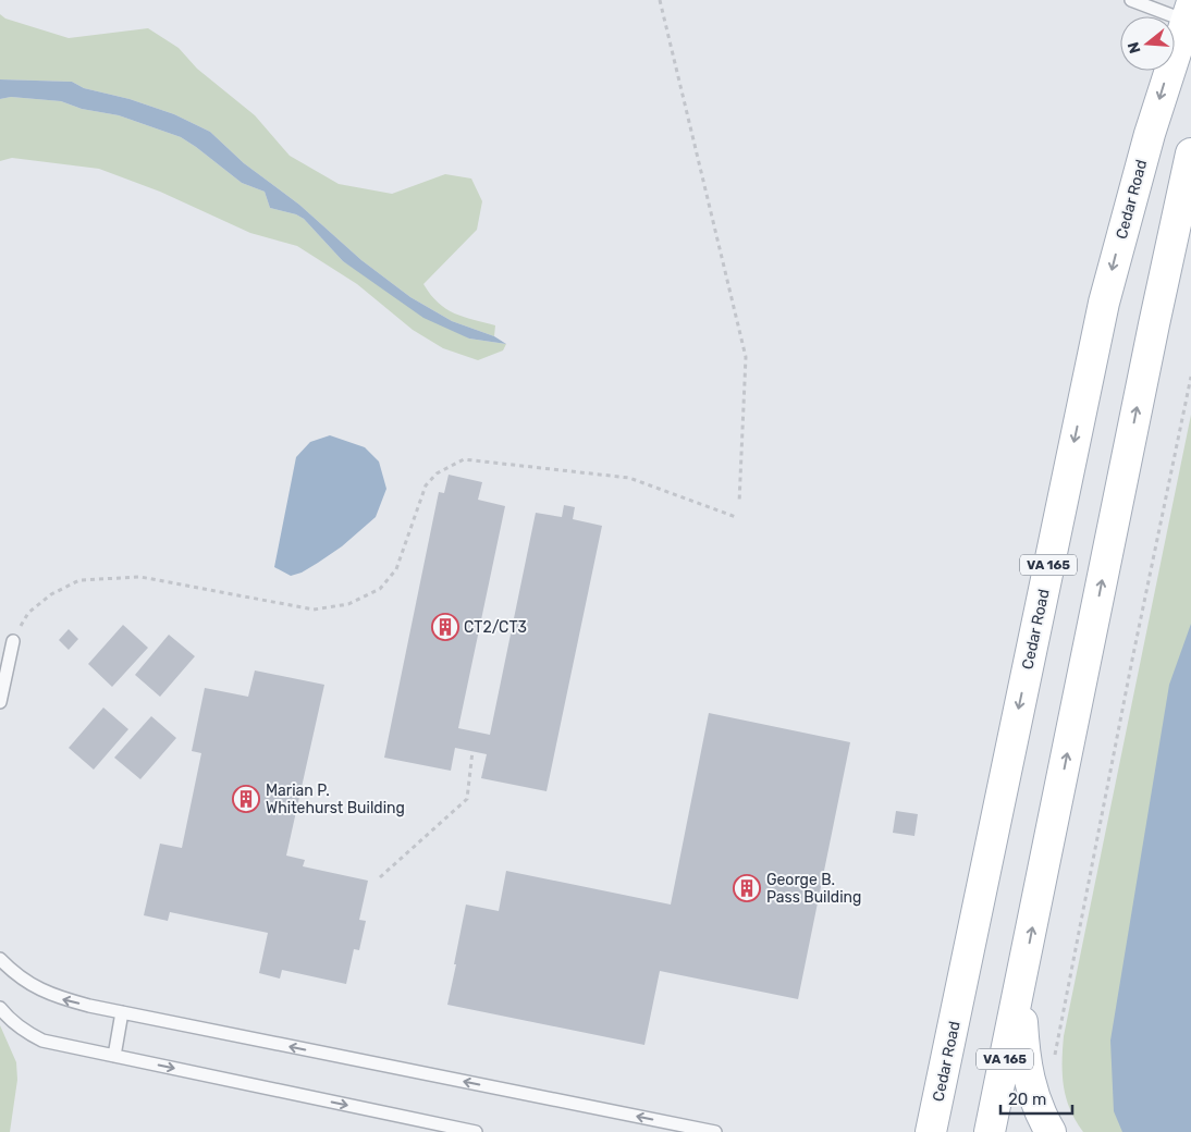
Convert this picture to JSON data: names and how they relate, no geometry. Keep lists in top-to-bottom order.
{
  "streets": {
    "main road": ["Cedar Road", "VA 165"]
  },
  "places": {
    "building": ["CT2/CT3", "Marian P. Whitehurst Building", "George B. Pass Building"]
  },
  "scale_bar": "20 m",
  "north": "left"
}
